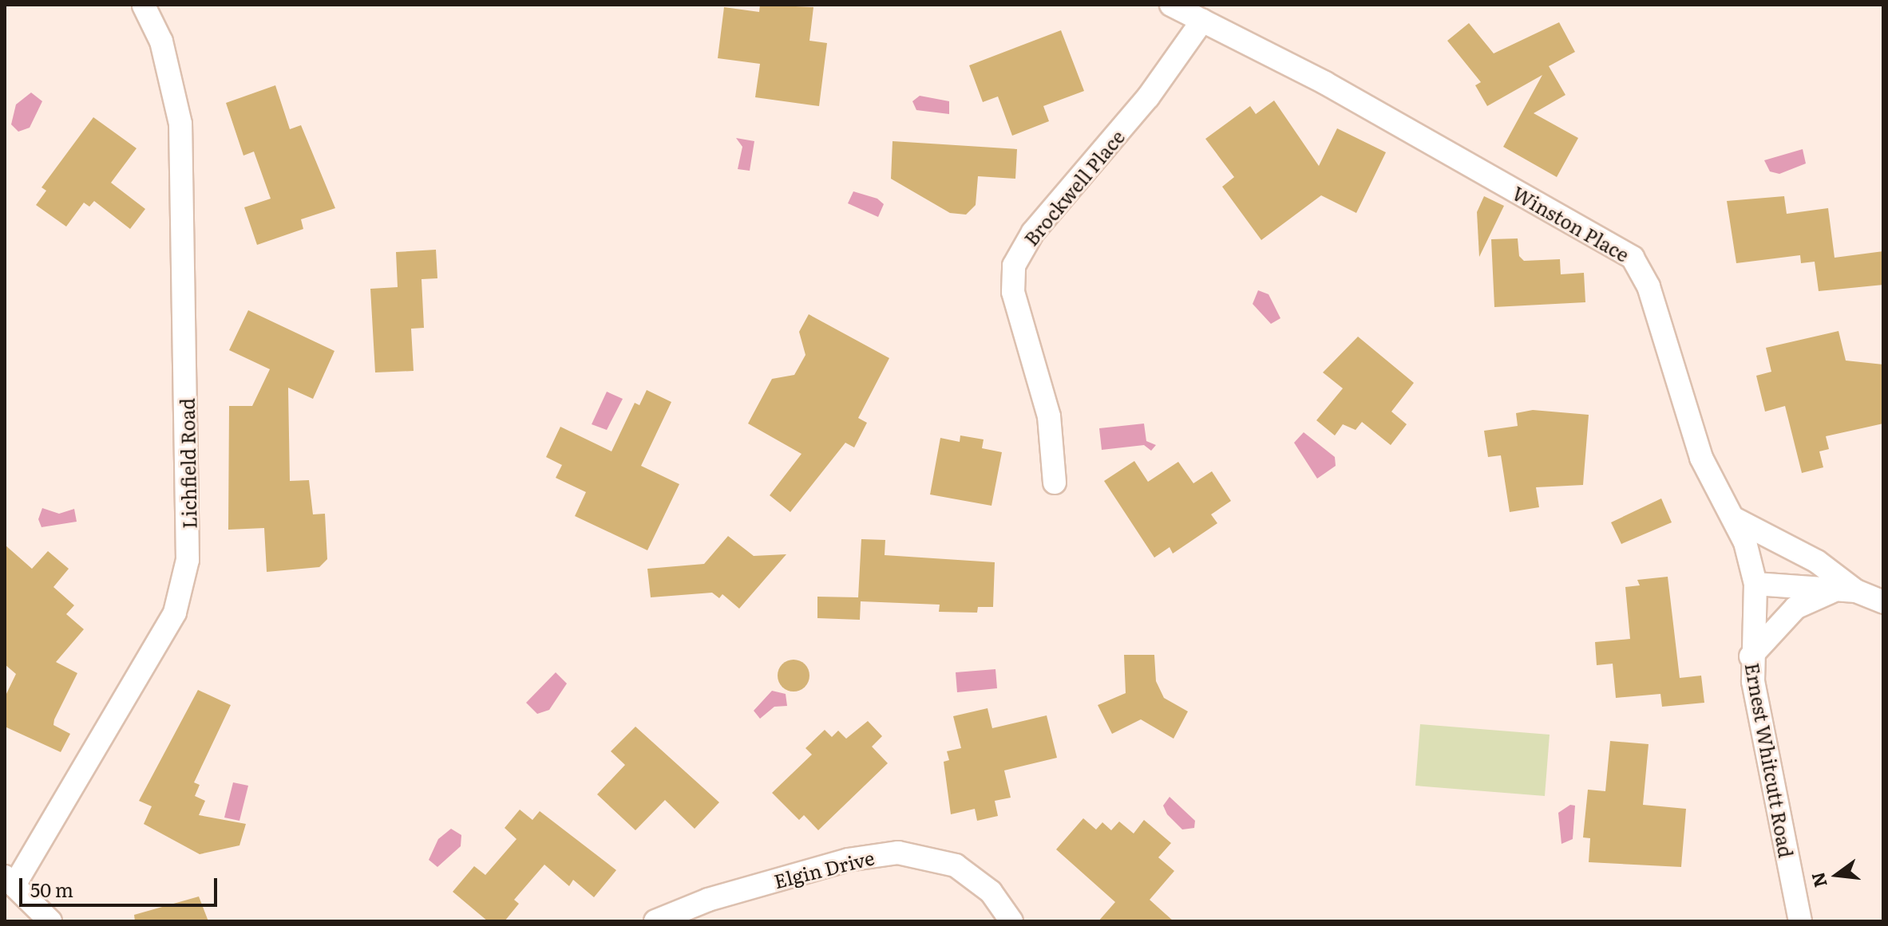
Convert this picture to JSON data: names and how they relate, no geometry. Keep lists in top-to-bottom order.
{
  "streets": {
    "street": [
      "Brockwell Place",
      "Winston Place",
      "Lichfield Road",
      "Ernest Whitcutt Road",
      "Elgin Drive"
    ]
  },
  "crossings": [
    ["Brockwell Place", "Winston Place"],
    ["Winston Place", "Ernest Whitcutt Road"]
  ],
  "scale_bar": "50 m",
  "north": "left"
}
